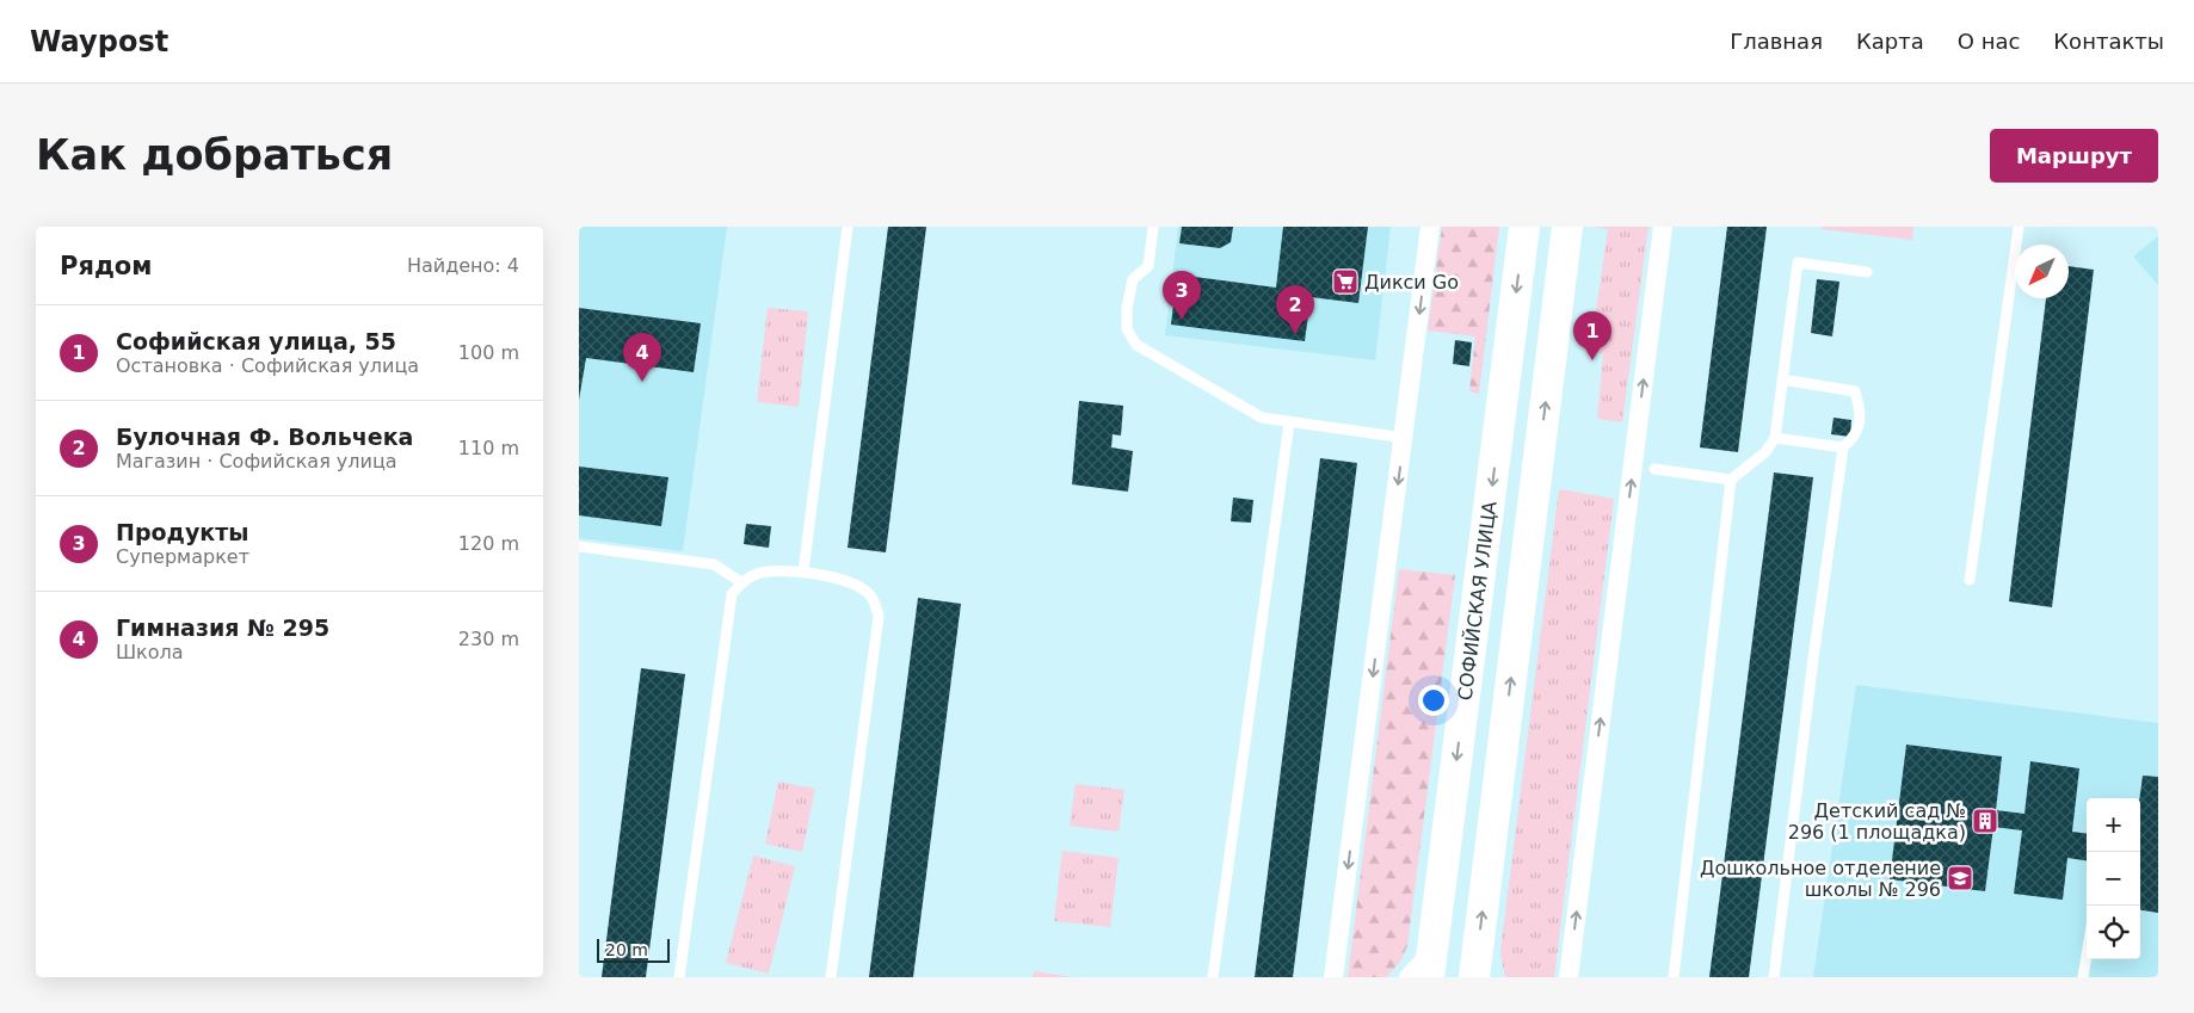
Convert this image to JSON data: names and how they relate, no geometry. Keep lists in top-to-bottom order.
{
  "streets": {
    "main road": ["СОФИЙСКАЯ УЛИЦА"]
  },
  "places": {
    "supermarket": ["Дикси Go"],
    "building": ["Детский сад № 296 (1 площадка)"],
    "school or university": ["Дошкольное отделение школы № 296"]
  },
  "scale_bar": "20 m",
  "north": "bottom left",
  "page": {
    "header": "Waypost",
    "nav": [
      "Главная",
      "Карта",
      "О нас",
      "Контакты"
    ],
    "buttons": "Маршрут",
    "title": "Как добраться",
    "heading": ["Рядом", "Найдено: 4"],
    "pins": [
      "3",
      "2",
      "1",
      "4"
    ],
    "list": [
      {
        "mark": "1",
        "name": "Софийская улица, 55",
        "note": "Остановка · Софийская улица",
        "value": "100 m"
      },
      {
        "mark": "2",
        "name": "Булочная Ф. Вольчека",
        "note": "Магазин · Софийская улица",
        "value": "110 m"
      },
      {
        "mark": "3",
        "name": "Продукты",
        "note": "Супермаркет",
        "value": "120 m"
      },
      {
        "mark": "4",
        "name": "Гимназия № 295",
        "note": "Школа",
        "value": "230 m"
      }
    ],
    "map_buttons": ["+", "−"],
    "scale": "20 m"
  }
}
